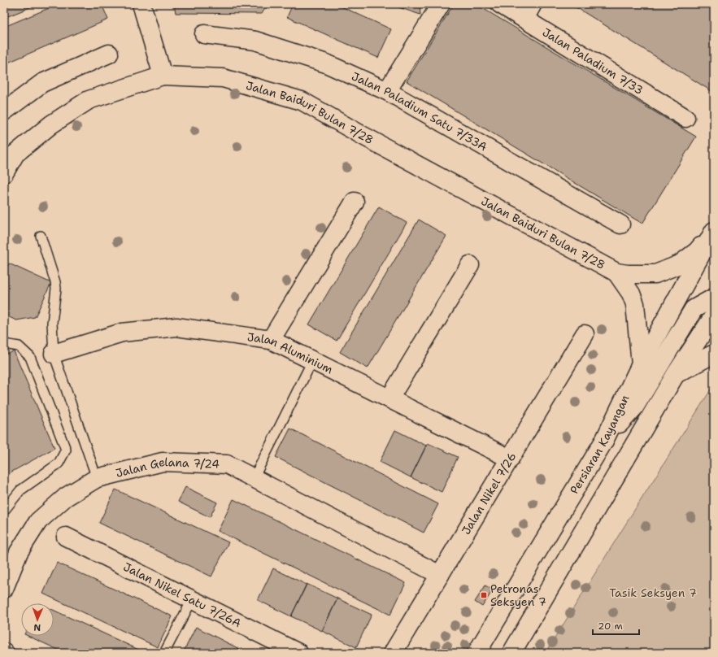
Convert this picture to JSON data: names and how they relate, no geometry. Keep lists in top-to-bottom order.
{
  "streets": {
    "street": [
      "Jalan Paladium 7/33",
      "Jalan Paladium Satu 7/33A",
      "Jalan Baiduri Bulan 7/28",
      "Jalan Aluminium",
      "Persiaran Kayangan",
      "Jalan Gelana 7/24",
      "Jalan Nikel 7/26",
      "Jalan Nikel Satu 7/26A"
    ]
  },
  "crossings": [
    ["Jalan Aluminium", "Jalan Nikel 7/26"],
    ["Jalan Gelana 7/24", "Jalan Nikel 7/26"]
  ],
  "parks": ["Tasik Seksyen 7"],
  "places": {
    "transit": ["Petronas Seksyen 7"]
  },
  "scale_bar": "20 m",
  "north": "bottom"
}
